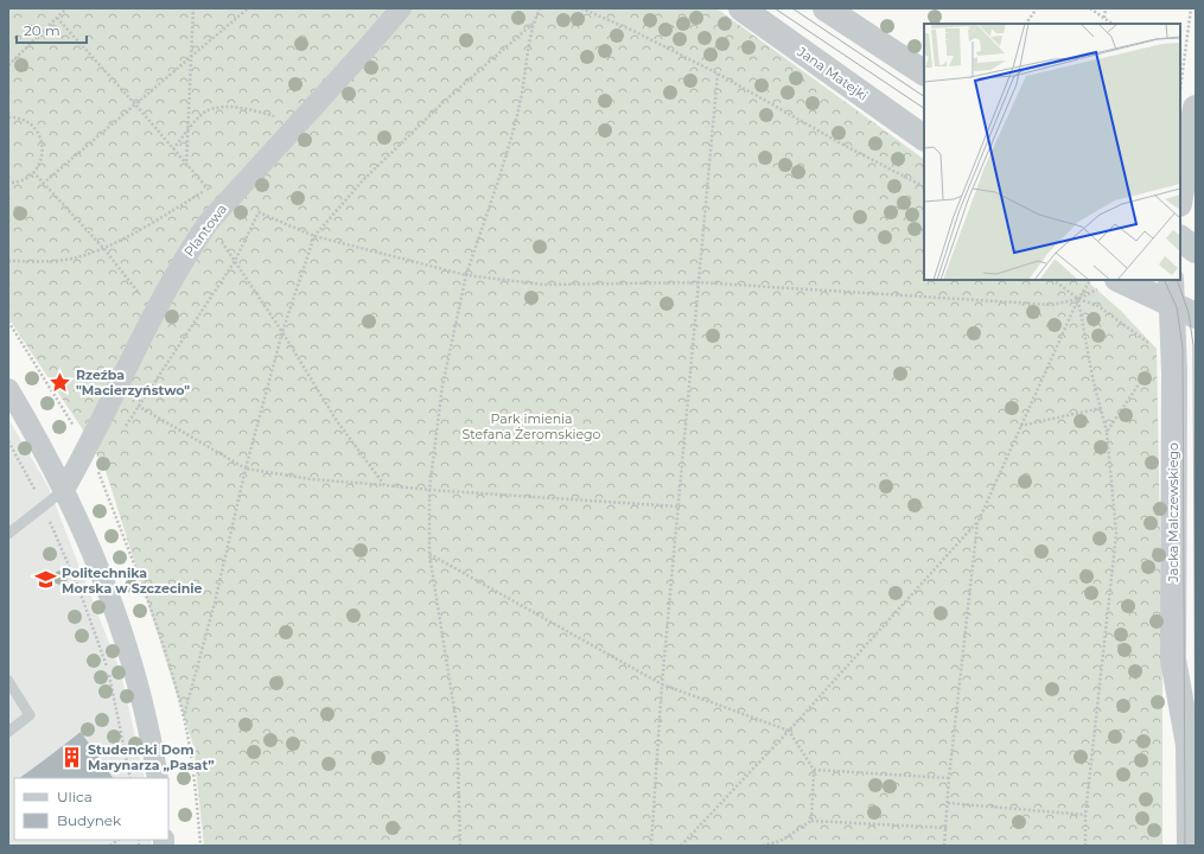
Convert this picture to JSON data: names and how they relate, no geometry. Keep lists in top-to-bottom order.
{
  "streets": {
    "street": ["Jana Matejki", "Plantowa", "Jacka Malczewskiego"]
  },
  "parks": ["Park imienia Stefana Żeromskiego"],
  "places": {
    "place": ["Rzeźba \"Macierzyństwo\""],
    "school or university": ["Politechnika Morska w Szczecinie"],
    "building": ["Studencki Dom Marynarza „Pasat”"]
  },
  "legend": ["Ulica", "Budynek"],
  "scale_bar": "20 m"
}
